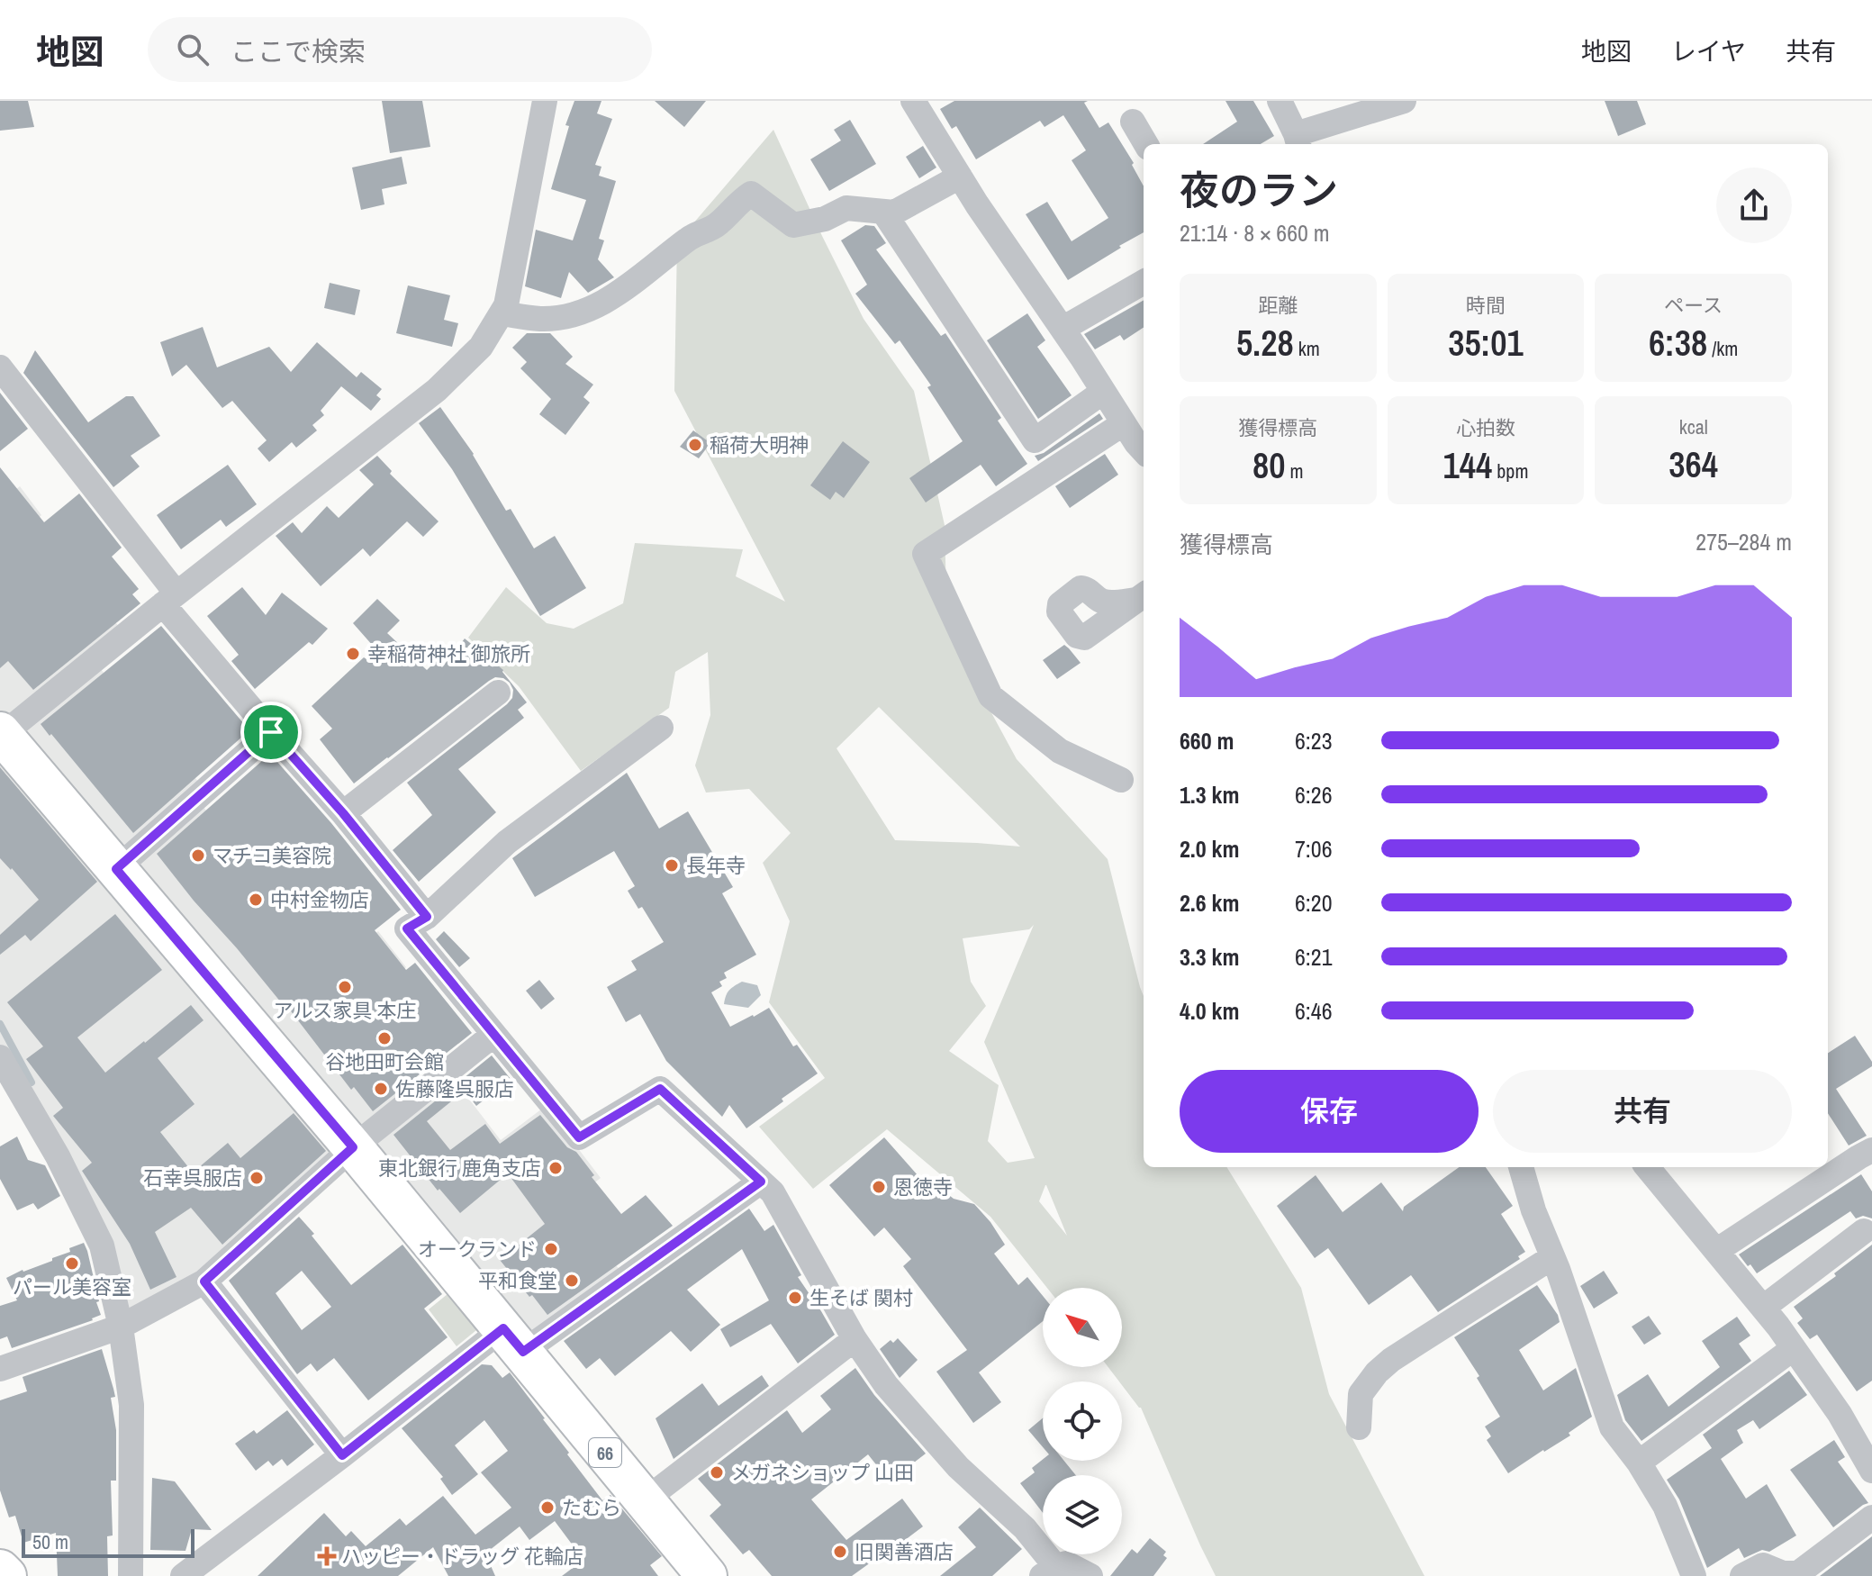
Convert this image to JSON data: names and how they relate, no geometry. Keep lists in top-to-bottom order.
{
  "streets": {
    "main road": ["66"]
  },
  "places": {
    "other": [
      "稲荷大明神",
      "幸稲荷神社 御旅所",
      "マチコ美容院",
      "長年寺",
      "中村金物店",
      "アルス家具 本庄",
      "谷地田町会館",
      "佐藤隆呉服店",
      "東北銀行 鹿角支店",
      "石幸呉服店",
      "恩徳寺",
      "オークランド",
      "パール美容室",
      "平和食堂",
      "生そば 関村",
      "メガネショップ 山田",
      "たむら",
      "旧関善酒店"
    ],
    "health": ["ハッピー・ドラッグ 花輪店"]
  },
  "scale_bar": "50 m",
  "north": "top left",
  "page": {
    "header": "地図",
    "search": "ここで検索",
    "nav": ["地図", "レイヤ", "共有"],
    "heading": ["夜のラン", "21:14 · 8 × 660 m"],
    "stats": [
      ["距離", "5.28 km"],
      ["時間", "35:01"],
      ["ペース", "6:38 /km"],
      ["獲得標高", "80 m"],
      ["心拍数", "144 bpm"],
      ["kcal", "364"]
    ],
    "chart": ["獲得標高", "275–284 m"],
    "list": [
      {
        "name": "660 m",
        "note": "6:23"
      },
      {
        "name": "1.3 km",
        "note": "6:26"
      },
      {
        "name": "2.0 km",
        "note": "7:06"
      },
      {
        "name": "2.6 km",
        "note": "6:20"
      },
      {
        "name": "3.3 km",
        "note": "6:21"
      },
      {
        "name": "4.0 km",
        "note": "6:46"
      }
    ],
    "buttons": ["保存", "共有"],
    "scale": "50 m"
  }
}
